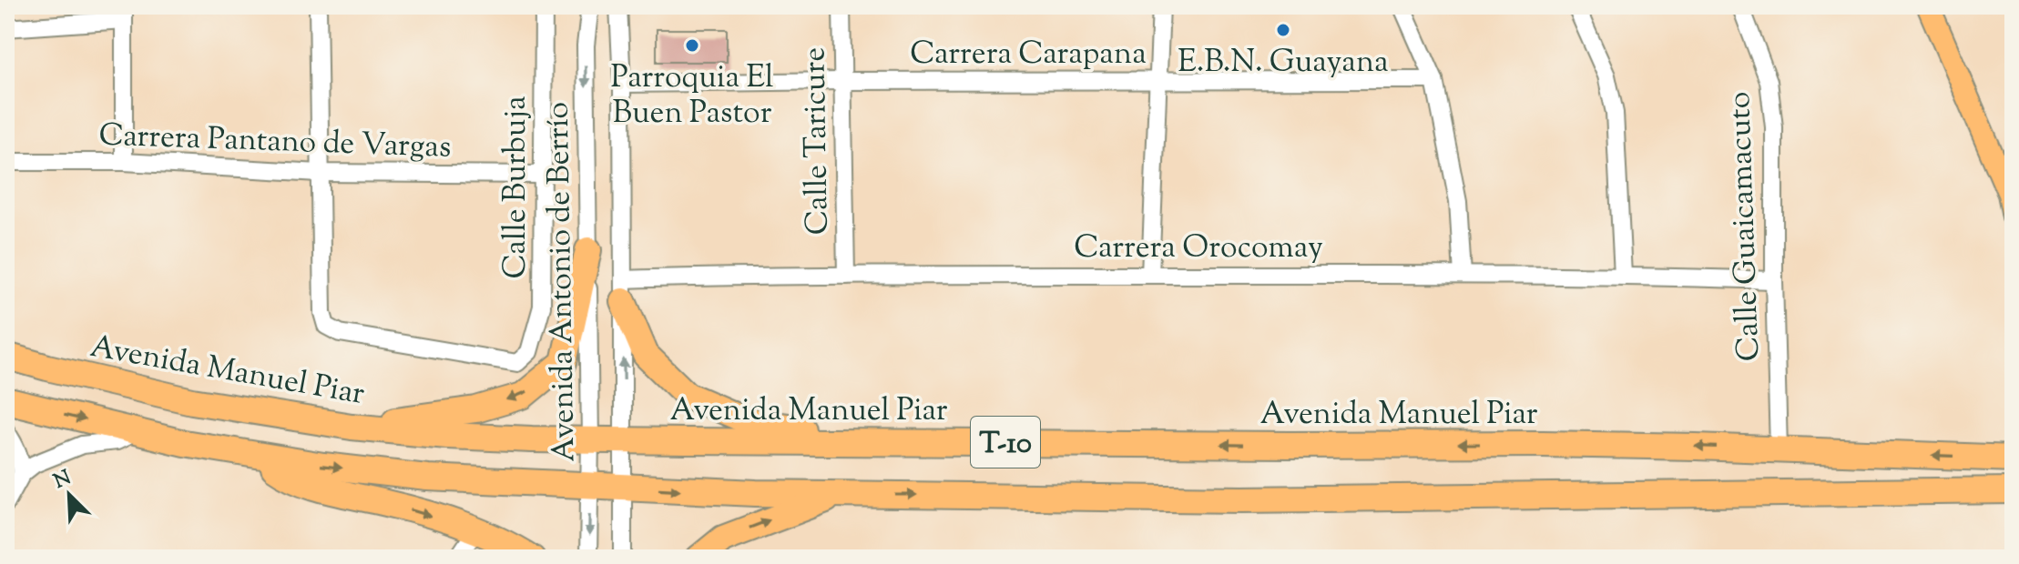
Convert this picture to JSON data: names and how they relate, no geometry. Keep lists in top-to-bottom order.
{
  "streets": {
    "highway": ["Avenida Manuel Piar", "T-10"],
    "street": [
      "Carrera Carapana",
      "Carrera Pantano de Vargas",
      "Calle Taricure",
      "Calle Burbuja",
      "Calle Guaicamacuto",
      "Carrera Orocomay",
      "Avenida Antonio de Berrío"
    ]
  },
  "crossings": [
    ["Carrera Carapana", "Calle Taricure"],
    ["Carrera Carapana", "Avenida Antonio de Berrío"],
    ["Carrera Pantano de Vargas", "Calle Burbuja"],
    ["Calle Taricure", "Carrera Orocomay"],
    ["Calle Guaicamacuto", "Carrera Orocomay"],
    ["Calle Guaicamacuto", "Avenida Manuel Piar"],
    ["Carrera Orocomay", "Avenida Antonio de Berrío"],
    ["Avenida Antonio de Berrío", "Avenida Manuel Piar"],
    ["Avenida Antonio de Berrío", "T-10"]
  ],
  "places": ["E.B.N. Guayana", "Parroquia El Buen Pastor"],
  "north": "top left"
}
